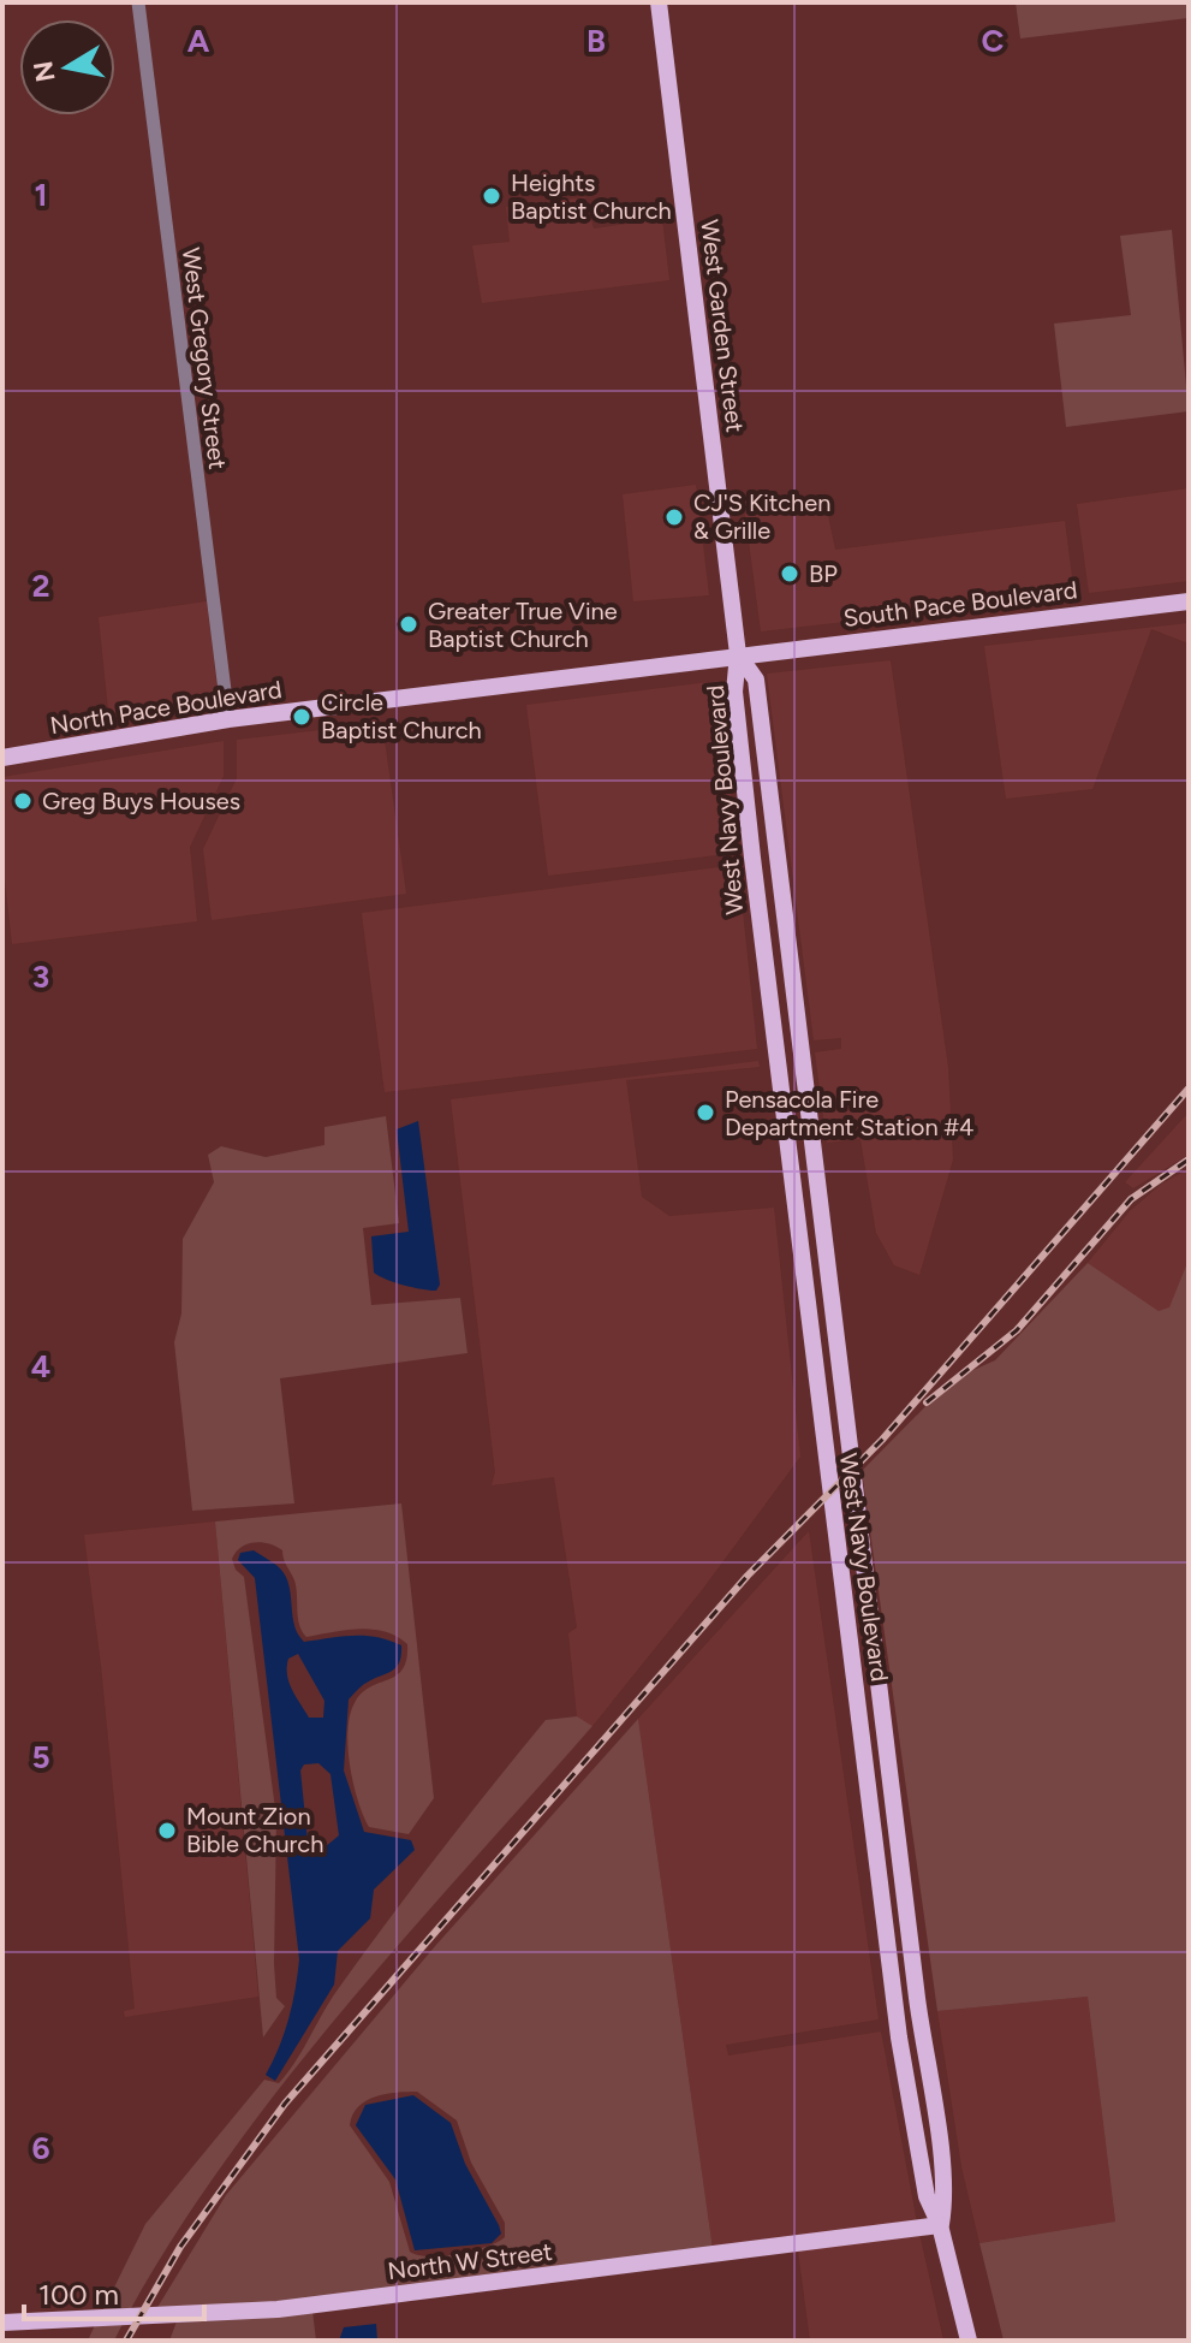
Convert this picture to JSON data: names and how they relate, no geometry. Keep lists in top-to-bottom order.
{
  "streets": {
    "main road": [
      "West Garden Street",
      "South Pace Boulevard",
      "North Pace Boulevard",
      "West Navy Boulevard",
      "North W Street"
    ],
    "street": ["West Gregory Street"]
  },
  "crossings": [
    ["West Garden Street", "South Pace Boulevard"],
    ["West Garden Street", "North Pace Boulevard"],
    ["West Garden Street", "West Navy Boulevard"],
    ["West Gregory Street", "North Pace Boulevard"],
    ["South Pace Boulevard", "North Pace Boulevard"],
    ["South Pace Boulevard", "West Navy Boulevard"],
    ["North Pace Boulevard", "West Navy Boulevard"],
    ["West Navy Boulevard", "North W Street"]
  ],
  "places": [
    "Heights Baptist Church",
    "CJ'S Kitchen & Grille",
    "BP",
    "Greater True Vine Baptist Church",
    "Circle Baptist Church",
    "Greg Buys Houses",
    "Pensacola Fire Department Station #4",
    "Mount Zion Bible Church"
  ],
  "scale_bar": "100 m",
  "north": "left",
  "grid": {
    "columns": ["A", "B", "C"],
    "rows": [
      "1",
      "2",
      "3",
      "4",
      "5",
      "6"
    ]
  }
}
